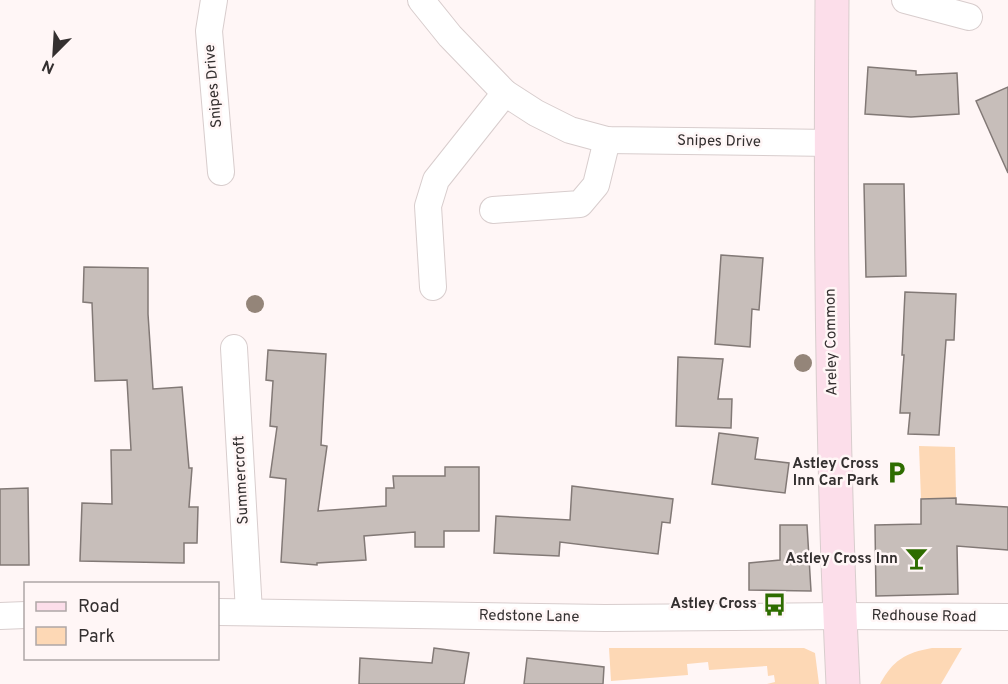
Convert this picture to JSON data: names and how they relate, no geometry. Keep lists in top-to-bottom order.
{
  "streets": {
    "main road": ["Areley Common"],
    "street": [
      "Snipes Drive",
      "Summercroft",
      "Redstone Lane",
      "Redhouse Road"
    ]
  },
  "crossings": [
    ["Snipes Drive", "Areley Common"],
    ["Areley Common", "Redstone Lane"],
    ["Areley Common", "Redhouse Road"],
    ["Summercroft", "Redstone Lane"],
    ["Redstone Lane", "Redhouse Road"]
  ],
  "places": {
    "parking": ["Astley Cross Inn Car Park"],
    "bar": ["Astley Cross Inn"],
    "bus stop": ["Astley Cross"]
  },
  "legend": ["Road", "Park"],
  "north": "bottom left"
}
